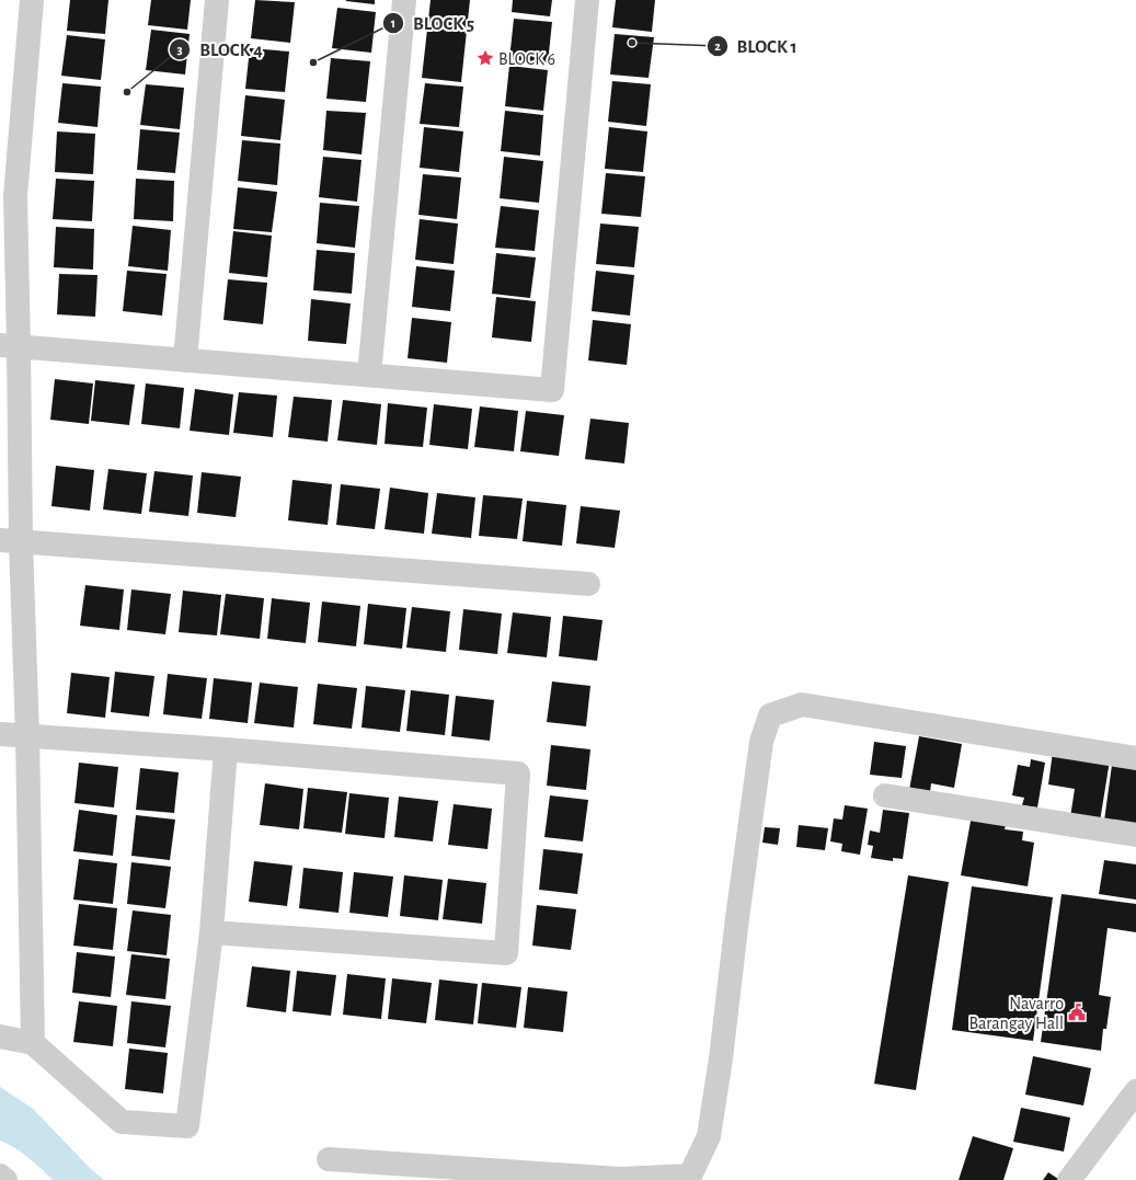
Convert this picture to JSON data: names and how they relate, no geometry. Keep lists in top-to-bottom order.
{
  "places": {
    "other": ["BLOCK 1", "BLOCK 5", "BLOCK 4"],
    "place": ["BLOCK 6"],
    "public building": ["Navarro Barangay Hall"]
  }
}
